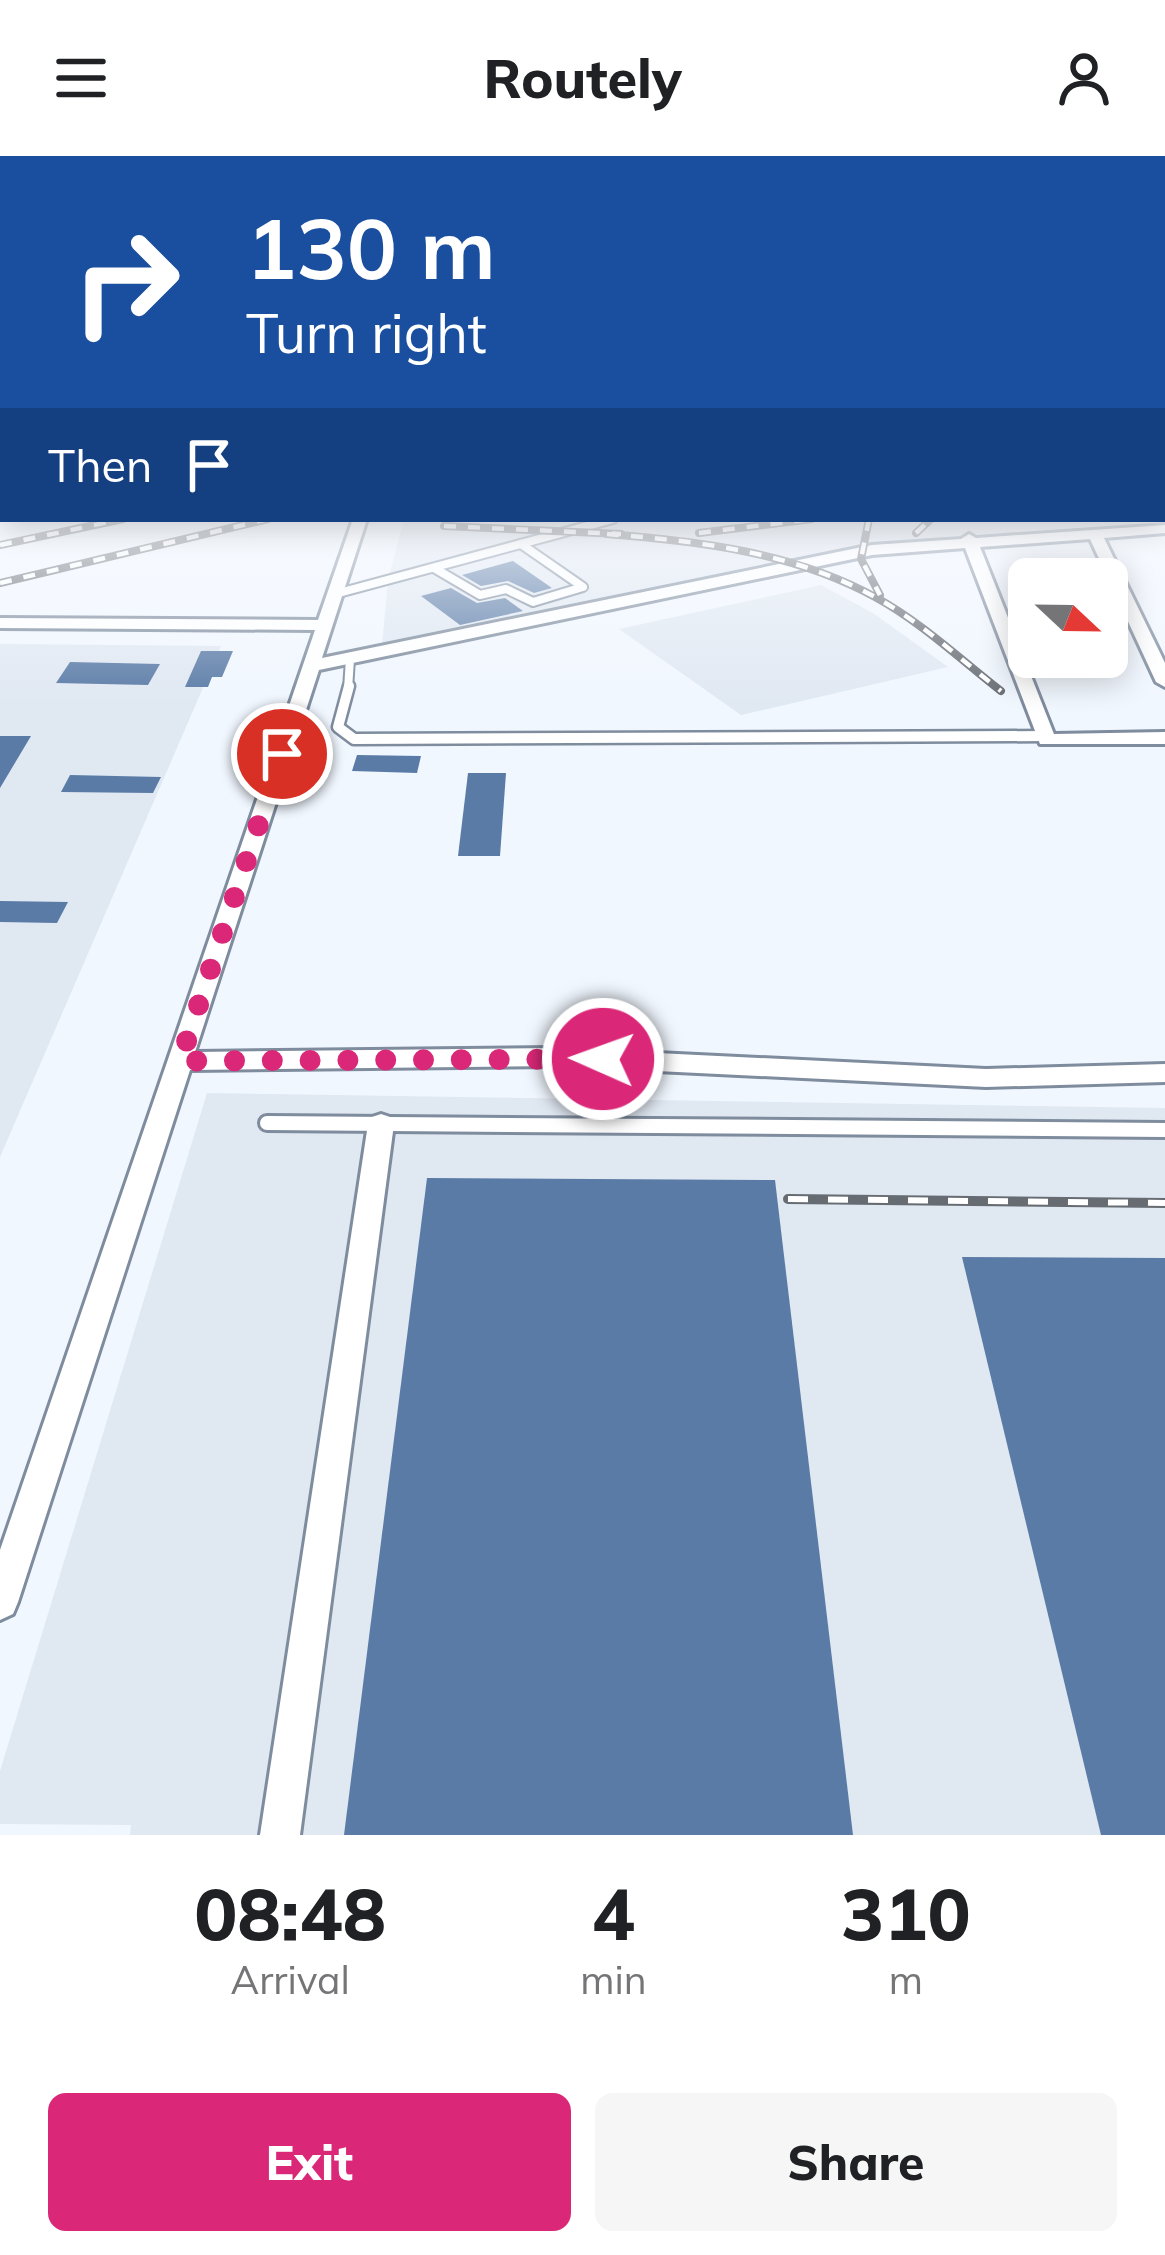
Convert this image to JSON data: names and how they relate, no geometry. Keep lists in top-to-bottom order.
{
  "north": "right",
  "page": {
    "header": "Routely",
    "turn": ["130 m", "Turn right"],
    "then": "Then",
    "eta": [
      "08:48",
      "Arrival",
      "4",
      "min",
      "310",
      "m"
    ],
    "buttons": ["Exit", "Share"]
  }
}
